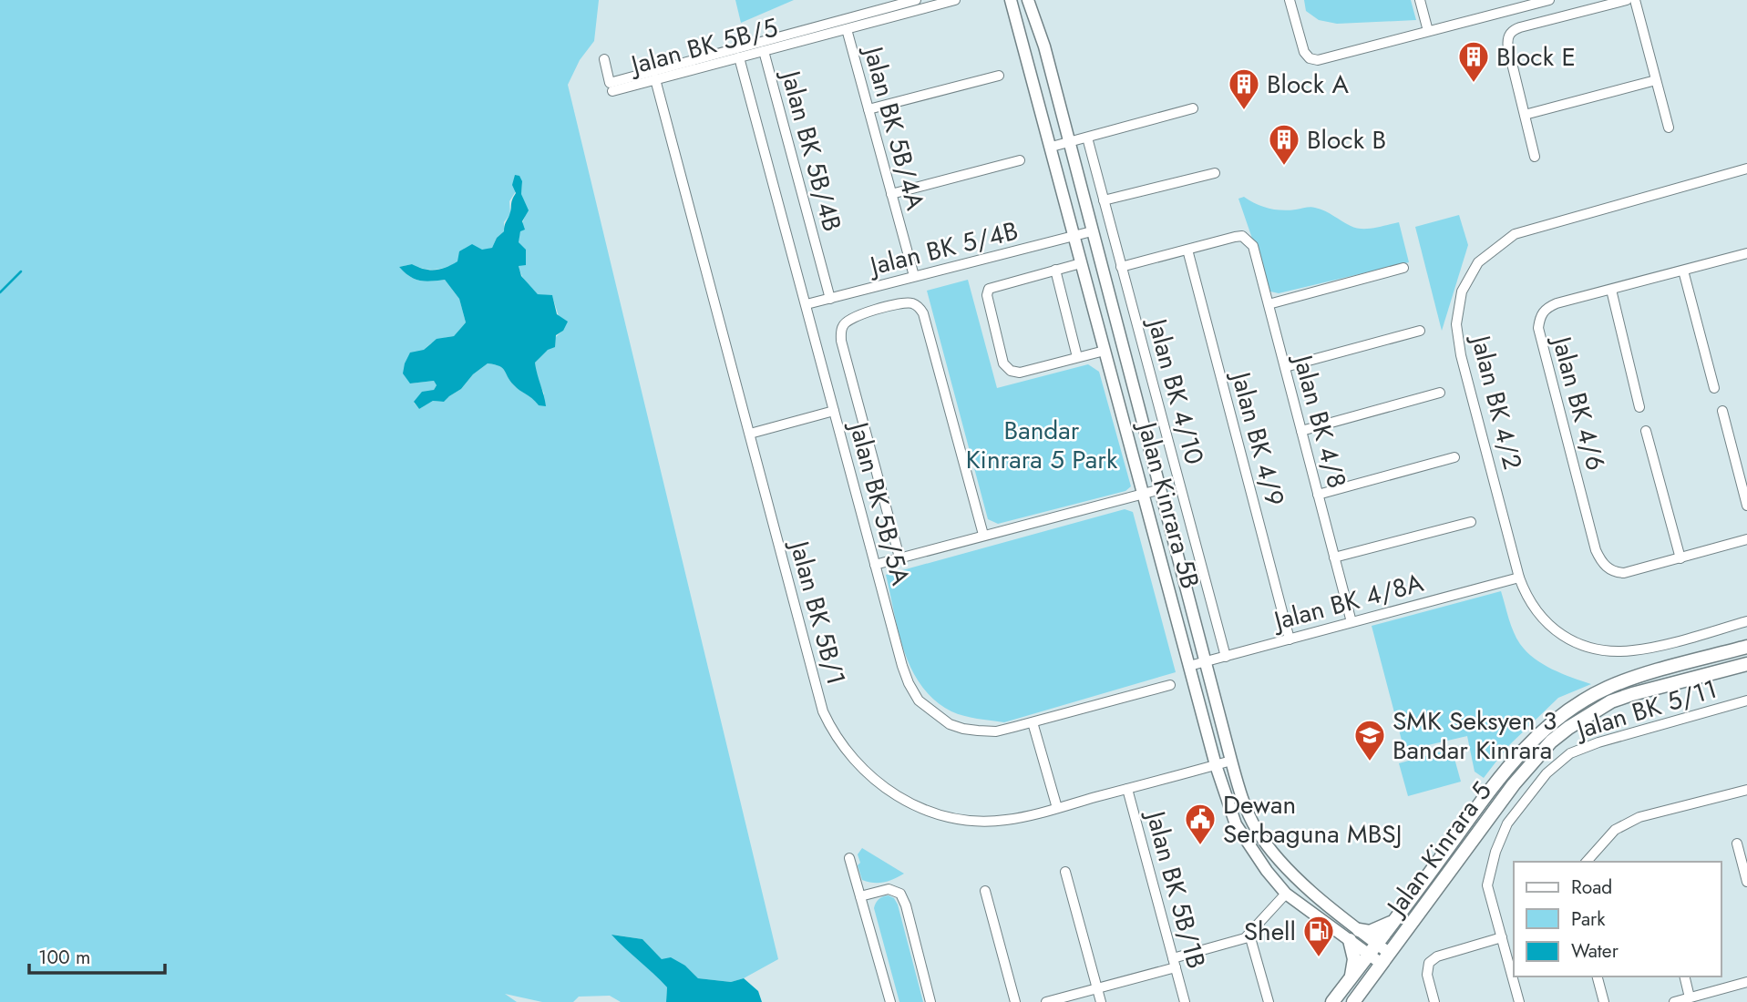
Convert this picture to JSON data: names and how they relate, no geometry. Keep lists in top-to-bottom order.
{
  "streets": {
    "main road": ["Jalan Kinrara 5"],
    "street": [
      "Jalan BK 5B/5",
      "Jalan BK 5B/4A",
      "Jalan BK 5B/4B",
      "Jalan BK 5/4B",
      "Jalan BK 4/10",
      "Jalan BK 4/2",
      "Jalan BK 4/6",
      "Jalan BK 4/8",
      "Jalan BK 4/9",
      "Jalan BK 5B/5A",
      "Jalan Kinrara 5B",
      "Jalan BK 4/8A",
      "Jalan BK 5B/1",
      "Jalan BK 5/11",
      "Jalan BK 5B/1B"
    ]
  },
  "crossings": [
    ["Jalan BK 5B/5", "Jalan BK 5B/4A"],
    ["Jalan BK 5B/5", "Jalan BK 5B/4B"],
    ["Jalan BK 5B/5", "Jalan BK 5B/5A"],
    ["Jalan BK 5B/5", "Jalan BK 5B/1"],
    ["Jalan BK 5B/4A", "Jalan BK 5/4B"],
    ["Jalan BK 5B/4B", "Jalan BK 5/4B"],
    ["Jalan BK 5/4B", "Jalan BK 5B/5A"],
    ["Jalan BK 5/4B", "Jalan Kinrara 5B"],
    ["Jalan BK 4/10", "Jalan BK 4/8A"],
    ["Jalan BK 4/2", "Jalan BK 4/8A"],
    ["Jalan BK 4/8", "Jalan BK 4/9"],
    ["Jalan BK 4/8", "Jalan BK 4/8A"],
    ["Jalan BK 4/9", "Jalan BK 4/8A"],
    ["Jalan Kinrara 5B", "Jalan BK 4/8A"],
    ["Jalan Kinrara 5B", "Jalan BK 5B/1"],
    ["Jalan Kinrara 5B", "Jalan Kinrara 5"],
    ["Jalan BK 5B/1", "Jalan BK 5B/1B"]
  ],
  "parks": ["Bandar Kinrara 5 Park"],
  "places": {
    "building": ["Block E", "Block A", "Block B"],
    "school or university": ["SMK Seksyen 3 Bandar Kinrara"],
    "public building": ["Dewan Serbaguna MBSJ"],
    "fuel station": ["Shell"]
  },
  "legend": ["Road", "Park", "Water"],
  "scale_bar": "100 m"
}
